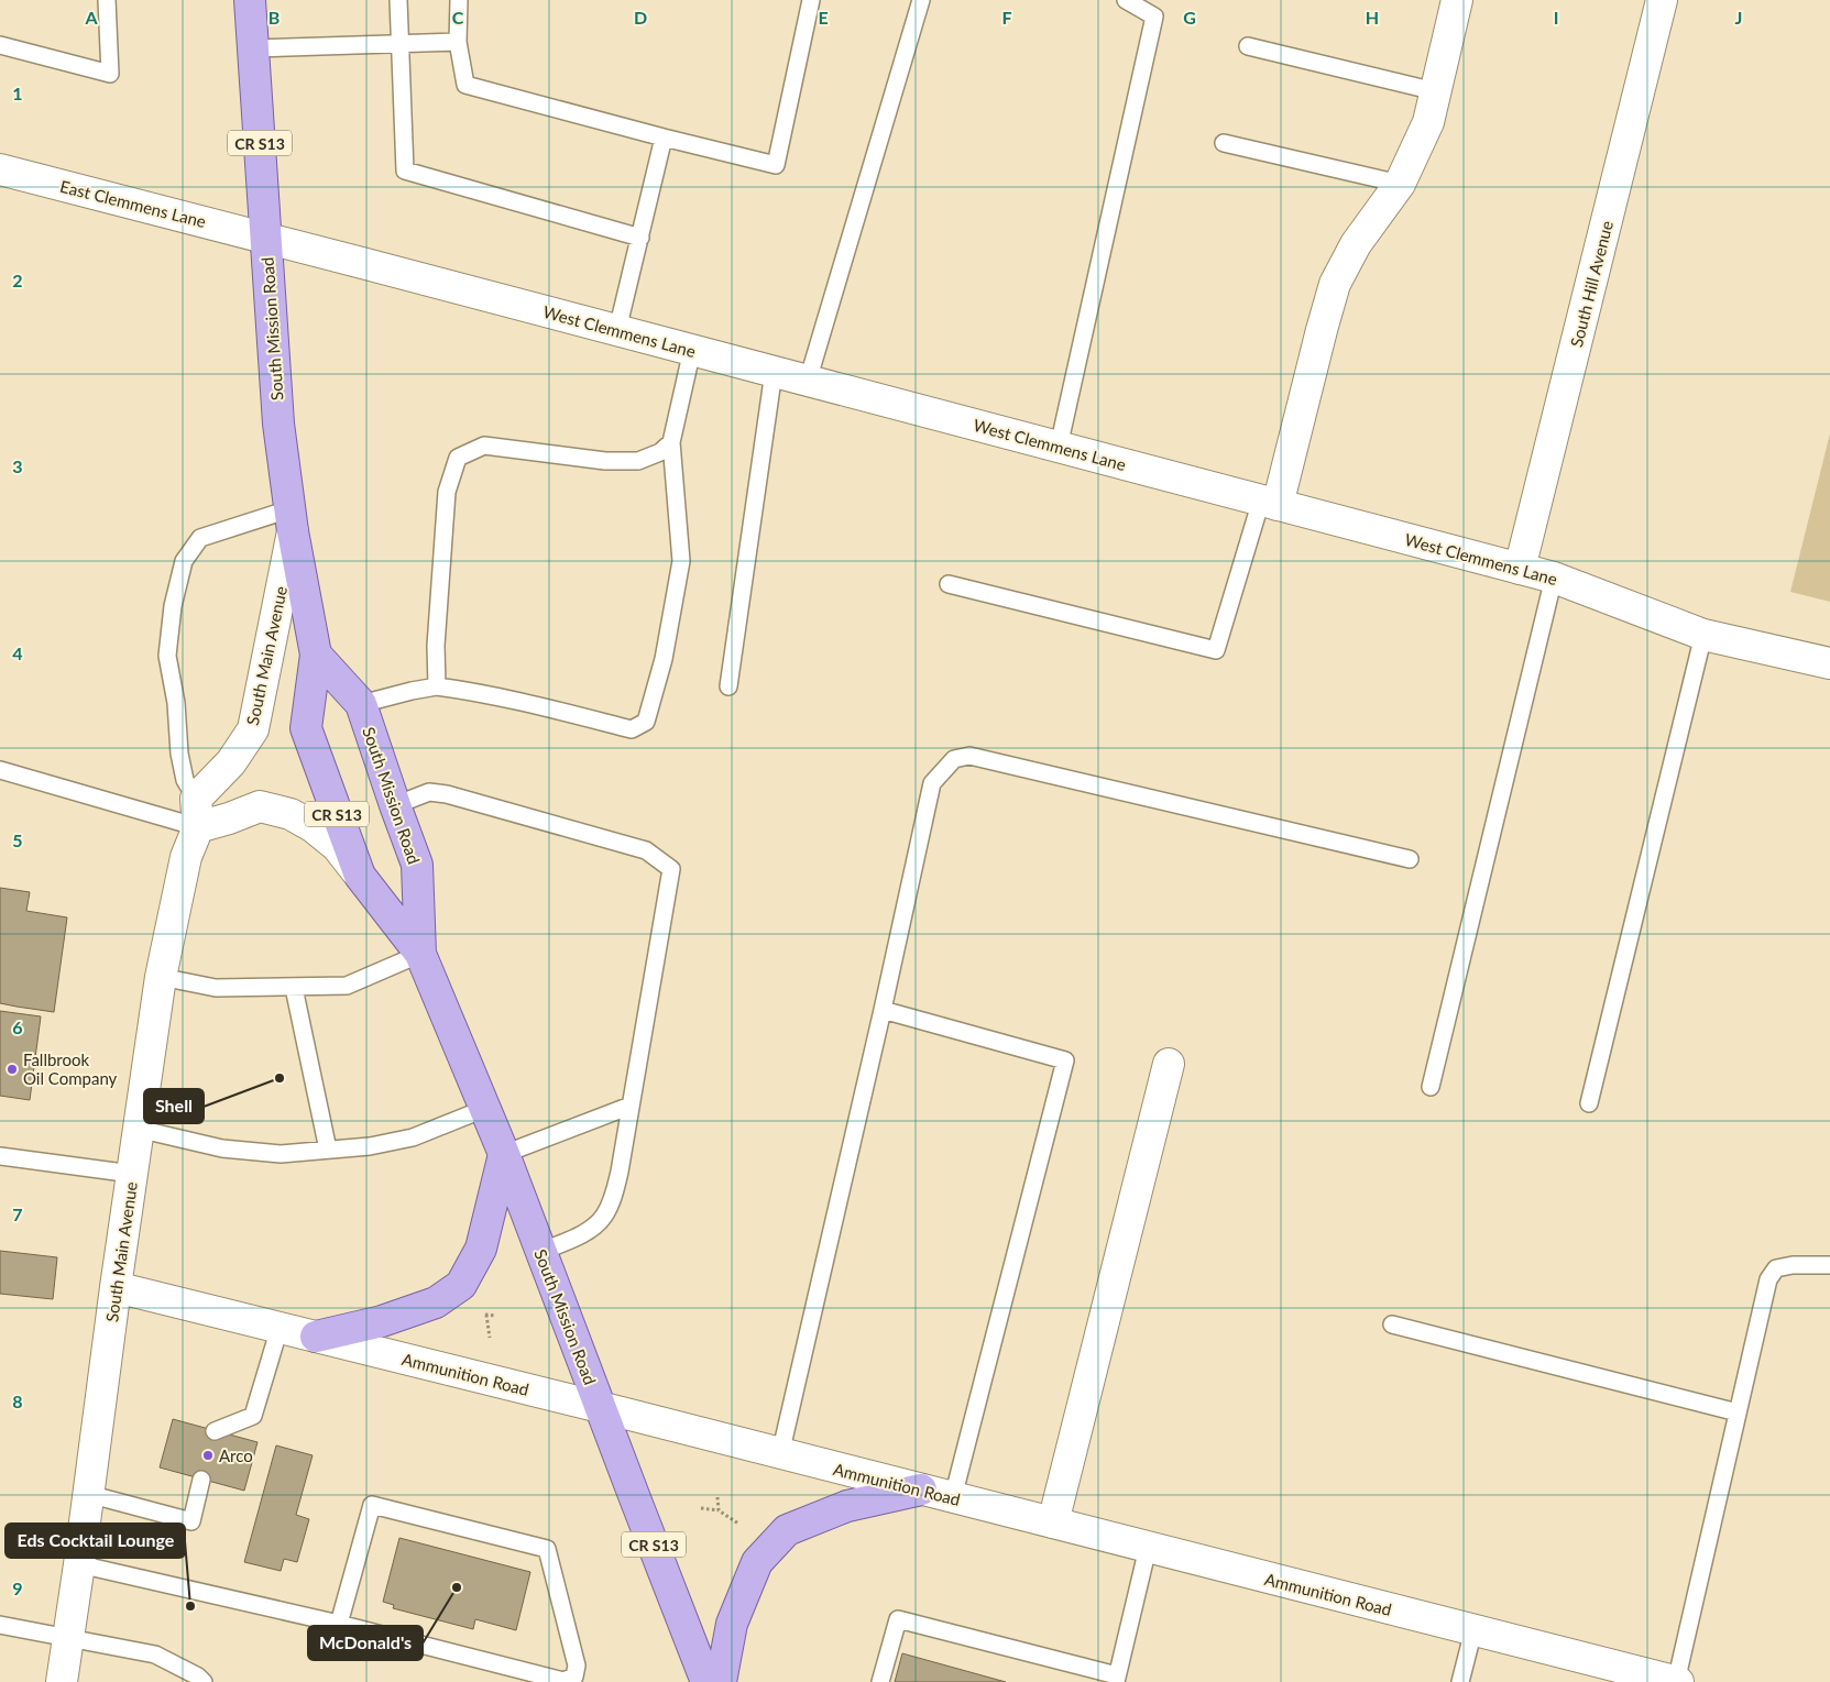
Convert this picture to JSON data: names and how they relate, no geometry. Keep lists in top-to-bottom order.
{
  "streets": {
    "main road": ["CR S13", "South Mission Road"],
    "street": [
      "East Clemmens Lane",
      "South Hill Avenue",
      "West Clemmens Lane",
      "South Main Avenue",
      "Ammunition Road"
    ]
  },
  "crossings": [
    ["East Clemmens Lane", "South Mission Road"],
    ["East Clemmens Lane", "West Clemmens Lane"],
    ["South Hill Avenue", "West Clemmens Lane"],
    ["South Mission Road", "West Clemmens Lane"],
    ["South Mission Road", "South Main Avenue"],
    ["South Mission Road", "Ammunition Road"],
    ["South Main Avenue", "Ammunition Road"]
  ],
  "places": [
    "Fallbrook Oil Company",
    "Shell",
    "Arco",
    "McDonald's",
    "Eds Cocktail Lounge"
  ],
  "grid": {
    "columns": [
      "A",
      "B",
      "C",
      "D",
      "E",
      "F",
      "G",
      "H",
      "I",
      "J"
    ],
    "rows": [
      "1",
      "2",
      "3",
      "4",
      "5",
      "6",
      "7",
      "8",
      "9"
    ]
  }
}
